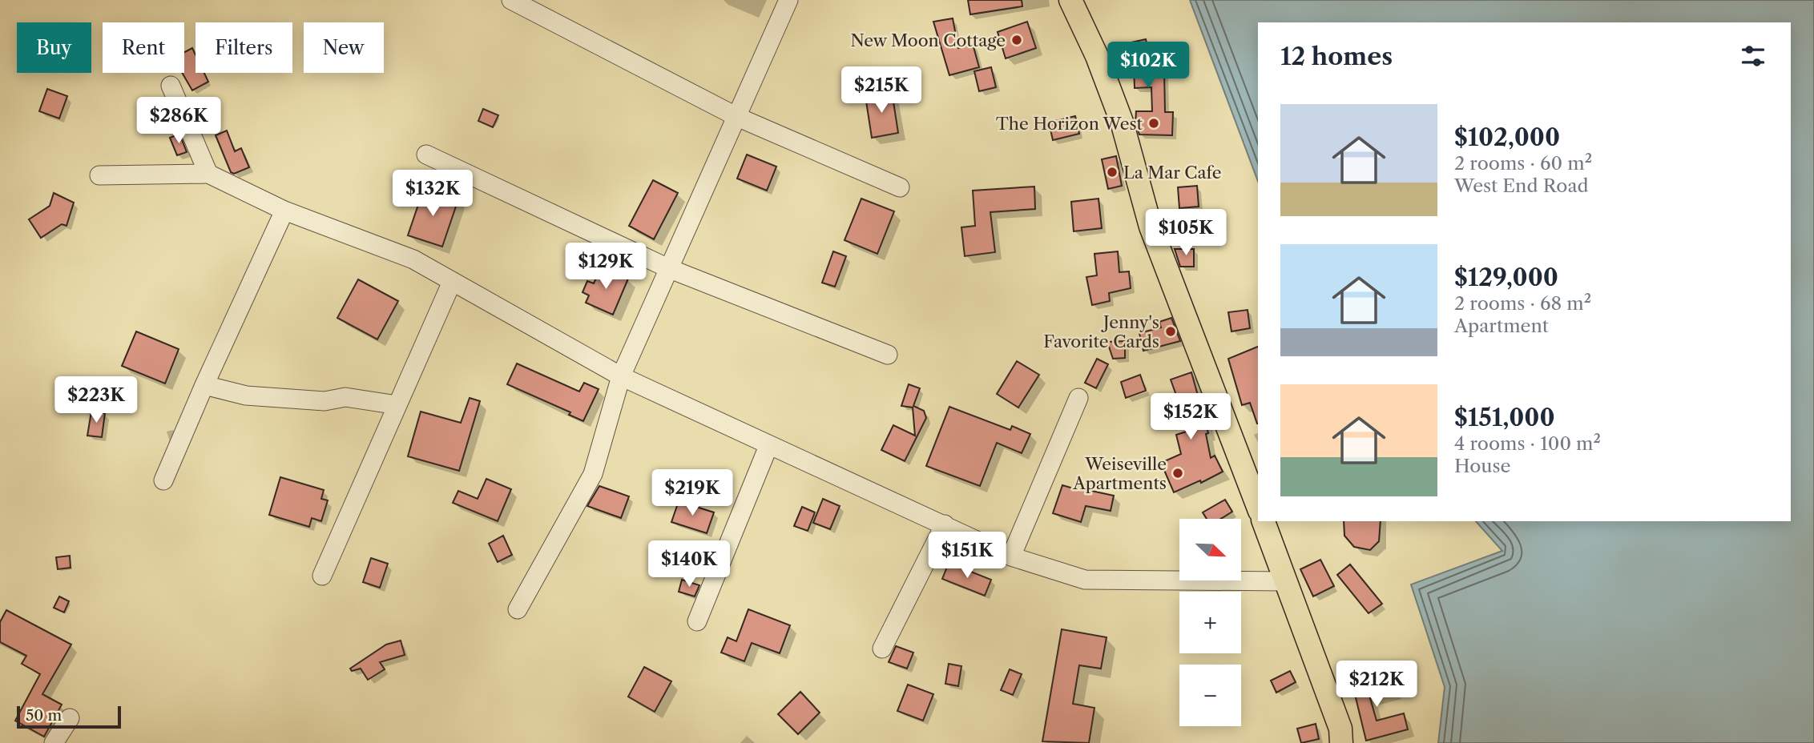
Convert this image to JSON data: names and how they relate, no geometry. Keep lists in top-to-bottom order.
{
  "places": [
    "New Moon Cottage",
    "The Horizon West",
    "La Mar Cafe",
    "Jenny's Favorite Cards",
    "Weiseville Apartments"
  ],
  "scale_bar": "50 m",
  "north": "bottom right",
  "page": {
    "chip": [
      "Buy",
      "Rent",
      "Filters",
      "New"
    ],
    "heading": "12 homes",
    "price": [
      "$102K",
      "$215K",
      "$286K",
      "$132K",
      "$105K",
      "$129K",
      "$223K",
      "$152K",
      "$219K",
      "$151K",
      "$140K",
      "$212K"
    ],
    "list": [
      {
        "name": "$102,000",
        "note": "2 rooms · 60 m² · West End Road"
      },
      {
        "name": "$129,000",
        "note": "2 rooms · 68 m² · Apartment"
      },
      {
        "name": "$151,000",
        "note": "4 rooms · 100 m² · House"
      }
    ],
    "map_buttons": ["+", "−"],
    "scale": "50 m"
  }
}
